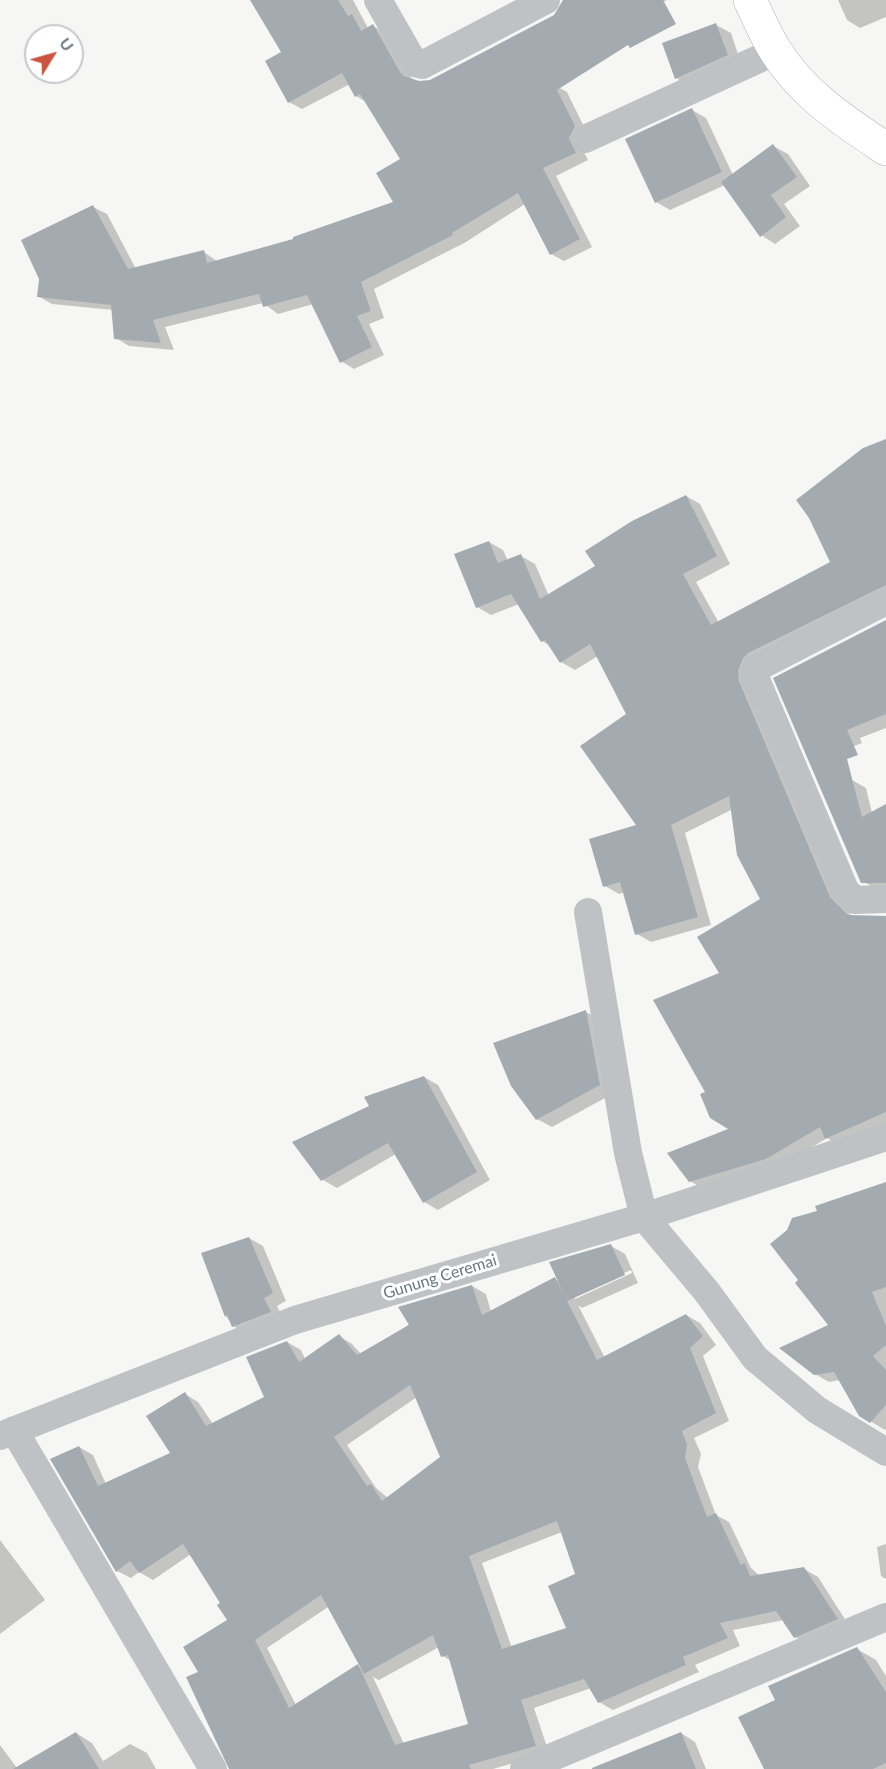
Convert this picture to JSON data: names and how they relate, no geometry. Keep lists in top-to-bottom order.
{
  "streets": {
    "street": ["Gunung Ceremai"]
  },
  "north": "top right"
}
